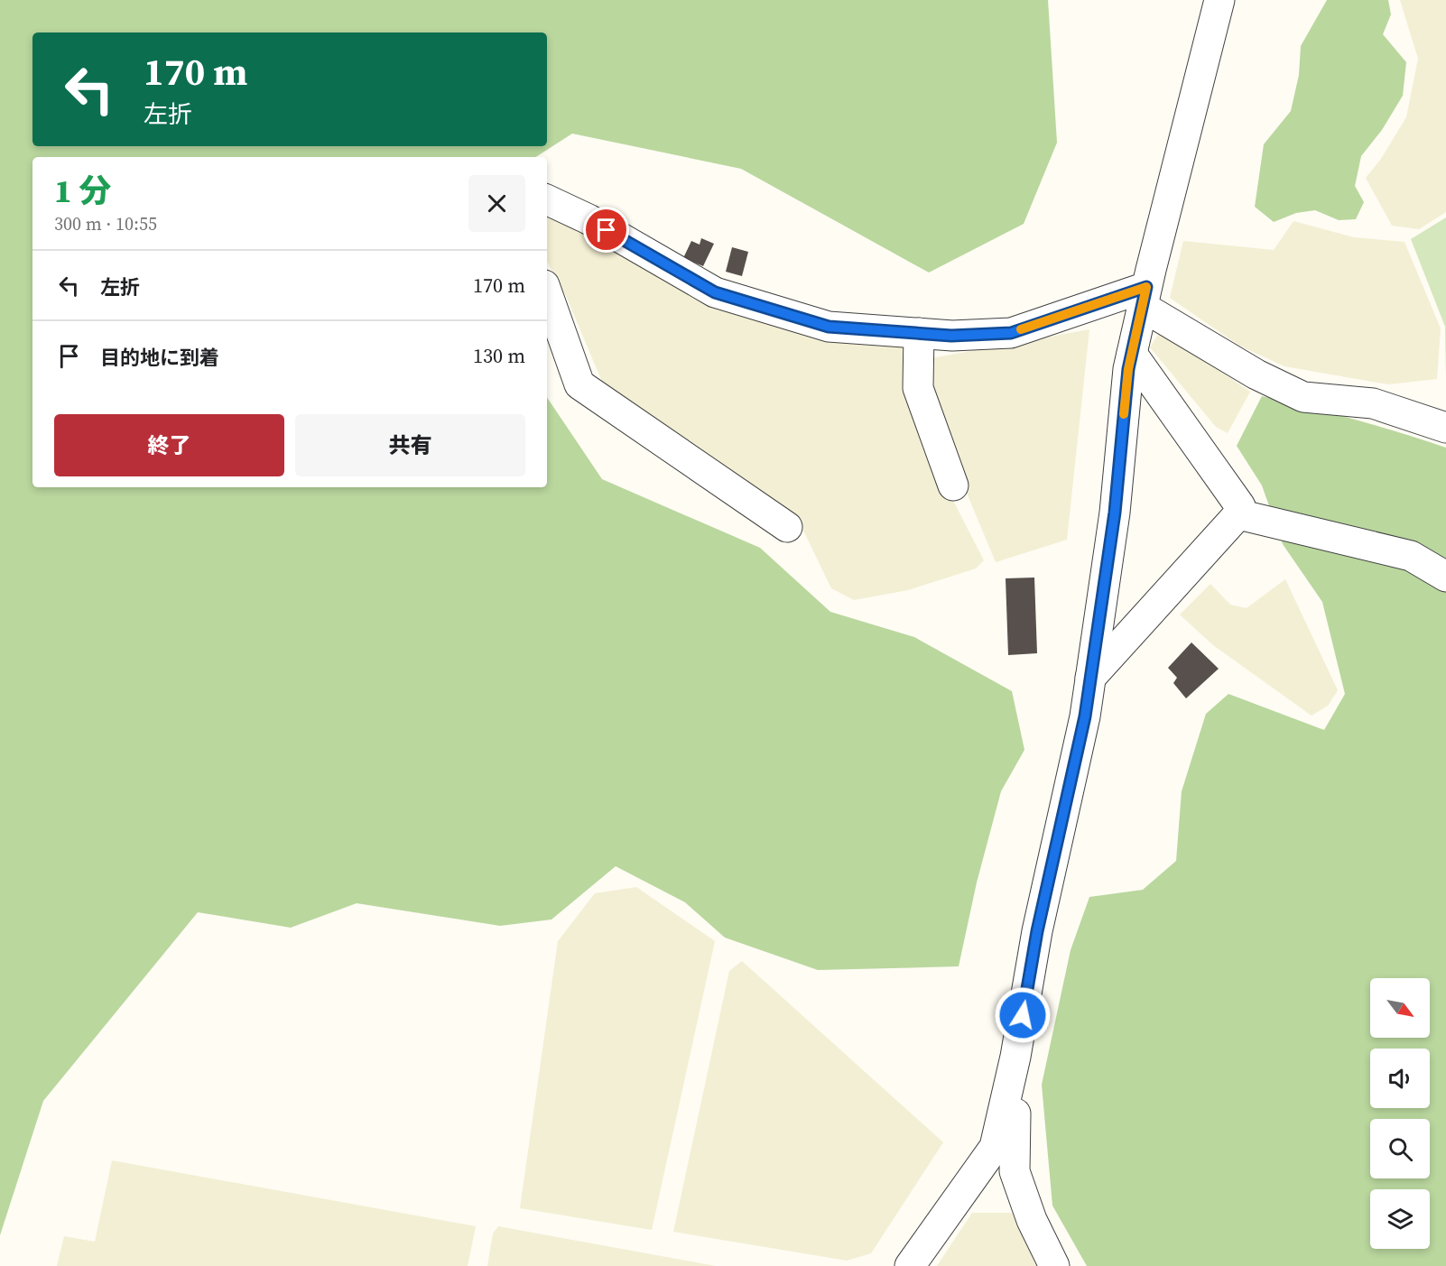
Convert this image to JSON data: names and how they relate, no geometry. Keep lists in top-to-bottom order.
{
  "north": "bottom right",
  "page": {
    "turn": ["170 m", "左折"],
    "heading": ["1 分", "300 m · 10:55"],
    "list": [
      {
        "name": "左折",
        "value": "170 m"
      },
      {
        "name": "目的地に到着",
        "value": "130 m"
      }
    ],
    "buttons": ["終了", "共有"]
  }
}
